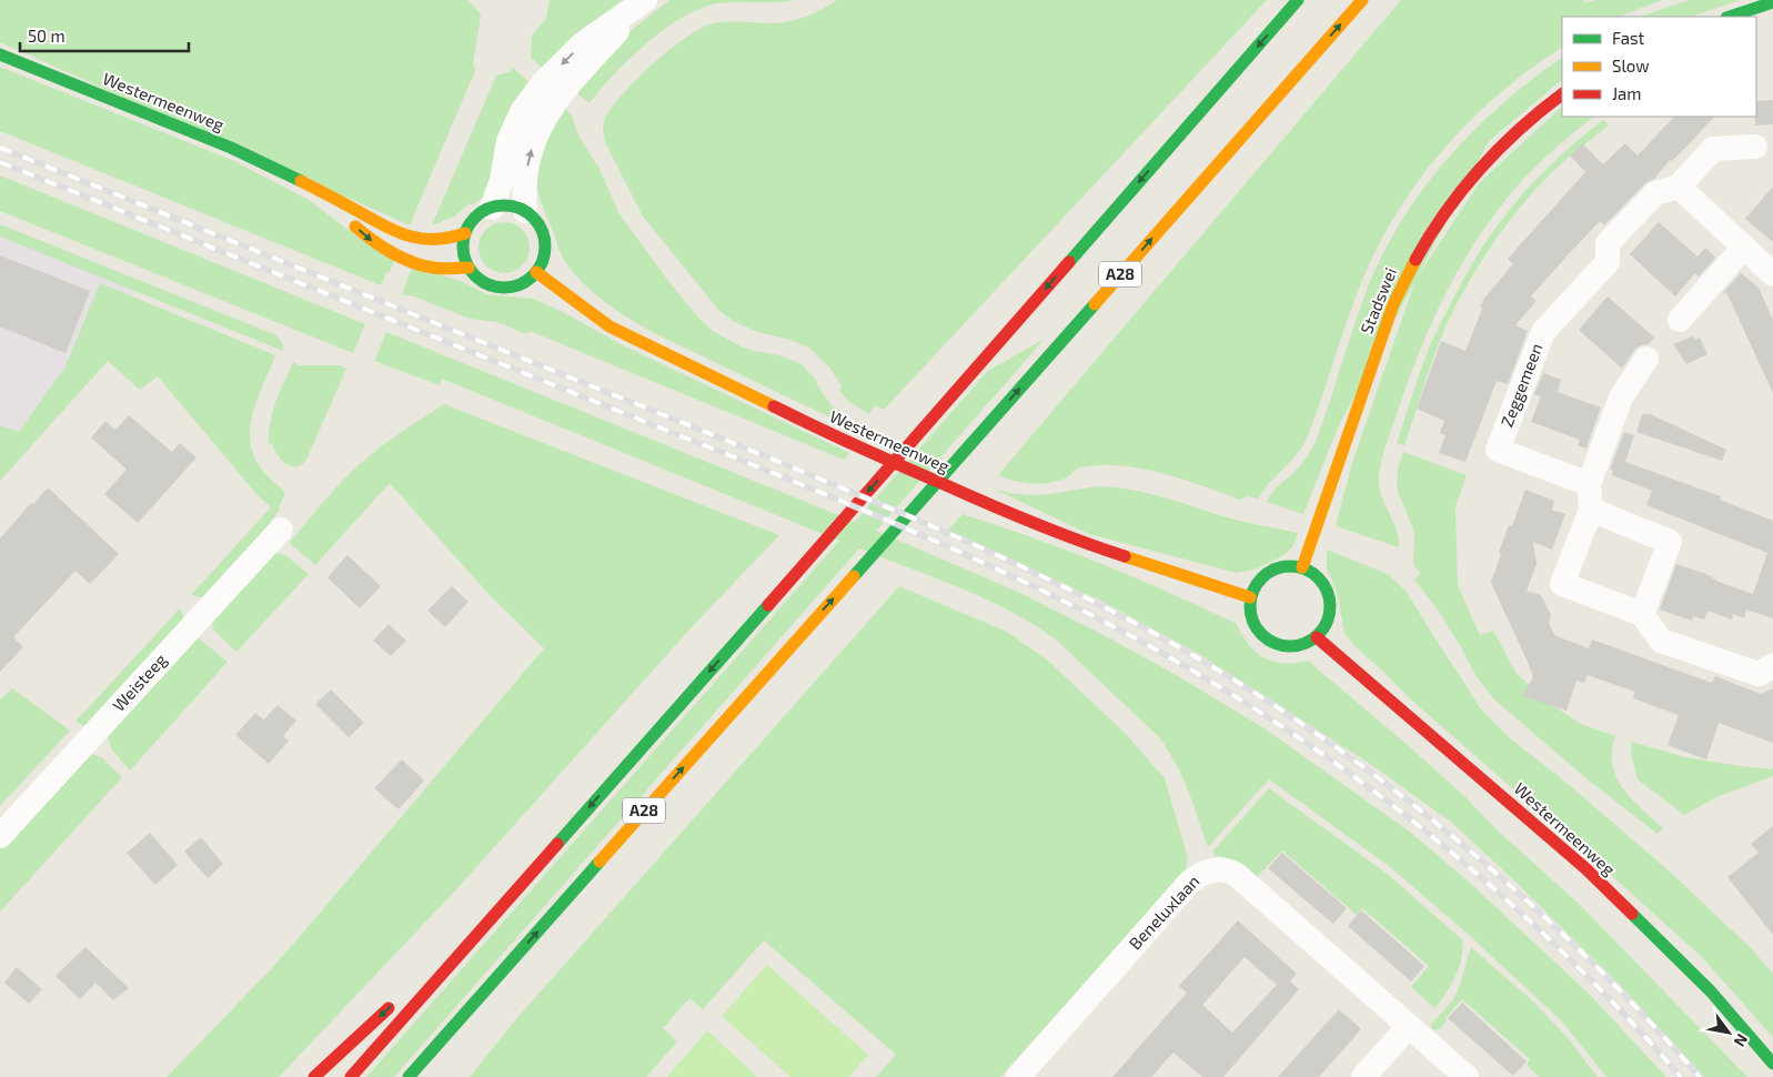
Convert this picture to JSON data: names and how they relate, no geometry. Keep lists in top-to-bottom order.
{
  "streets": {
    "main road": ["Westermeenweg", "A28", "Stadswei"],
    "street": ["Zeggemeen", "Weisteeg", "Beneluxlaan"]
  },
  "crossings": [
    ["Westermeenweg", "Stadswei"]
  ],
  "legend": ["Fast", "Slow", "Jam"],
  "scale_bar": "50 m",
  "north": "bottom right"
}
